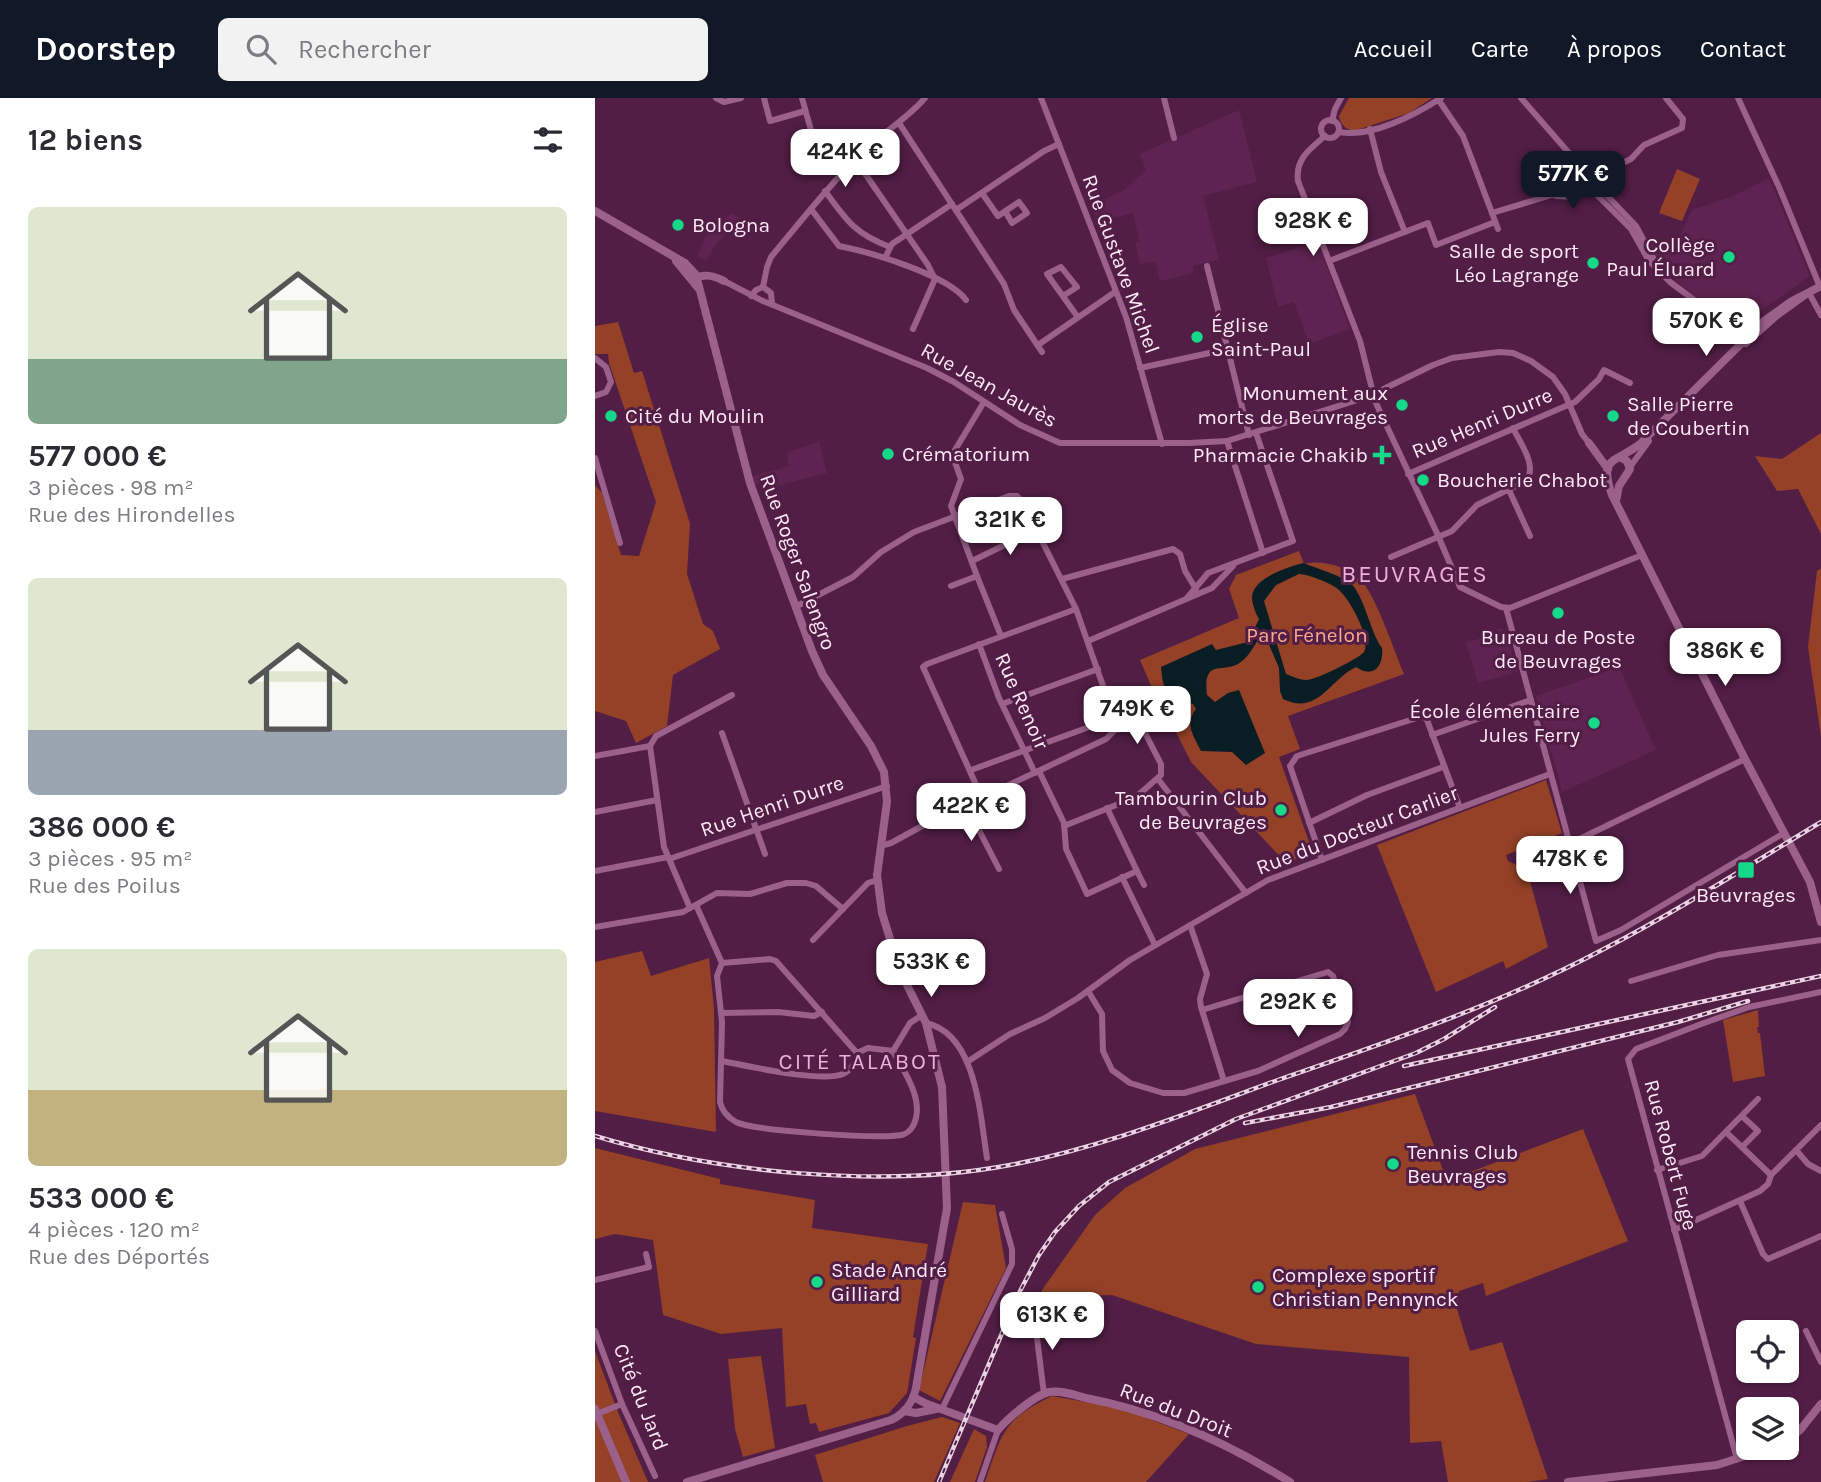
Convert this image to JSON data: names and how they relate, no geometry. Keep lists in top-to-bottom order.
{
  "streets": {
    "street": [
      "Rue Gustave Michel",
      "Rue Jean Jaurès",
      "Rue Henri Durre",
      "Rue Roger Salengro",
      "Rue Renoir",
      "Rue du Docteur Carlier",
      "Rue Robert Fuge",
      "Cité du Jard",
      "Rue du Droit"
    ]
  },
  "crossings": [
    ["Rue Gustave Michel", "Rue Jean Jaurès"],
    ["Rue Jean Jaurès", "Rue Henri Durre"],
    ["Rue Jean Jaurès", "Rue Roger Salengro"],
    ["Rue Henri Durre", "Rue Roger Salengro"]
  ],
  "districts": ["BEUVRAGES", "CITÉ TALABOT"],
  "parks": ["Parc Fénelon"],
  "places": {
    "other": [
      "Bologna",
      "Collège Paul Éluard",
      "Salle de sport Léo Lagrange",
      "Église Saint-Paul",
      "Monument aux morts de Beuvrages",
      "Cité du Moulin",
      "Salle Pierre de Coubertin",
      "Crématorium",
      "Boucherie Chabot",
      "Bureau de Poste de Beuvrages",
      "École élémentaire Jules Ferry",
      "Tambourin Club de Beuvrages",
      "Tennis Club Beuvrages",
      "Stade André Gilliard",
      "Complexe sportif Christian Pennynck"
    ],
    "health": ["Pharmacie Chakib"],
    "transit": ["Beuvrages"]
  },
  "page": {
    "header": "Doorstep",
    "search": "Rechercher",
    "nav": [
      "Accueil",
      "Carte",
      "À propos",
      "Contact"
    ],
    "heading": "12 biens",
    "price": [
      "424K €",
      "577K €",
      "928K €",
      "570K €",
      "321K €",
      "386K €",
      "749K €",
      "422K €",
      "478K €",
      "533K €",
      "292K €",
      "613K €"
    ],
    "list": [
      {
        "name": "577 000 €",
        "note": "3 pièces · 98 m² · Rue des Hirondelles"
      },
      {
        "name": "386 000 €",
        "note": "3 pièces · 95 m² · Rue des Poilus"
      },
      {
        "name": "533 000 €",
        "note": "4 pièces · 120 m² · Rue des Déportés"
      }
    ]
  }
}
